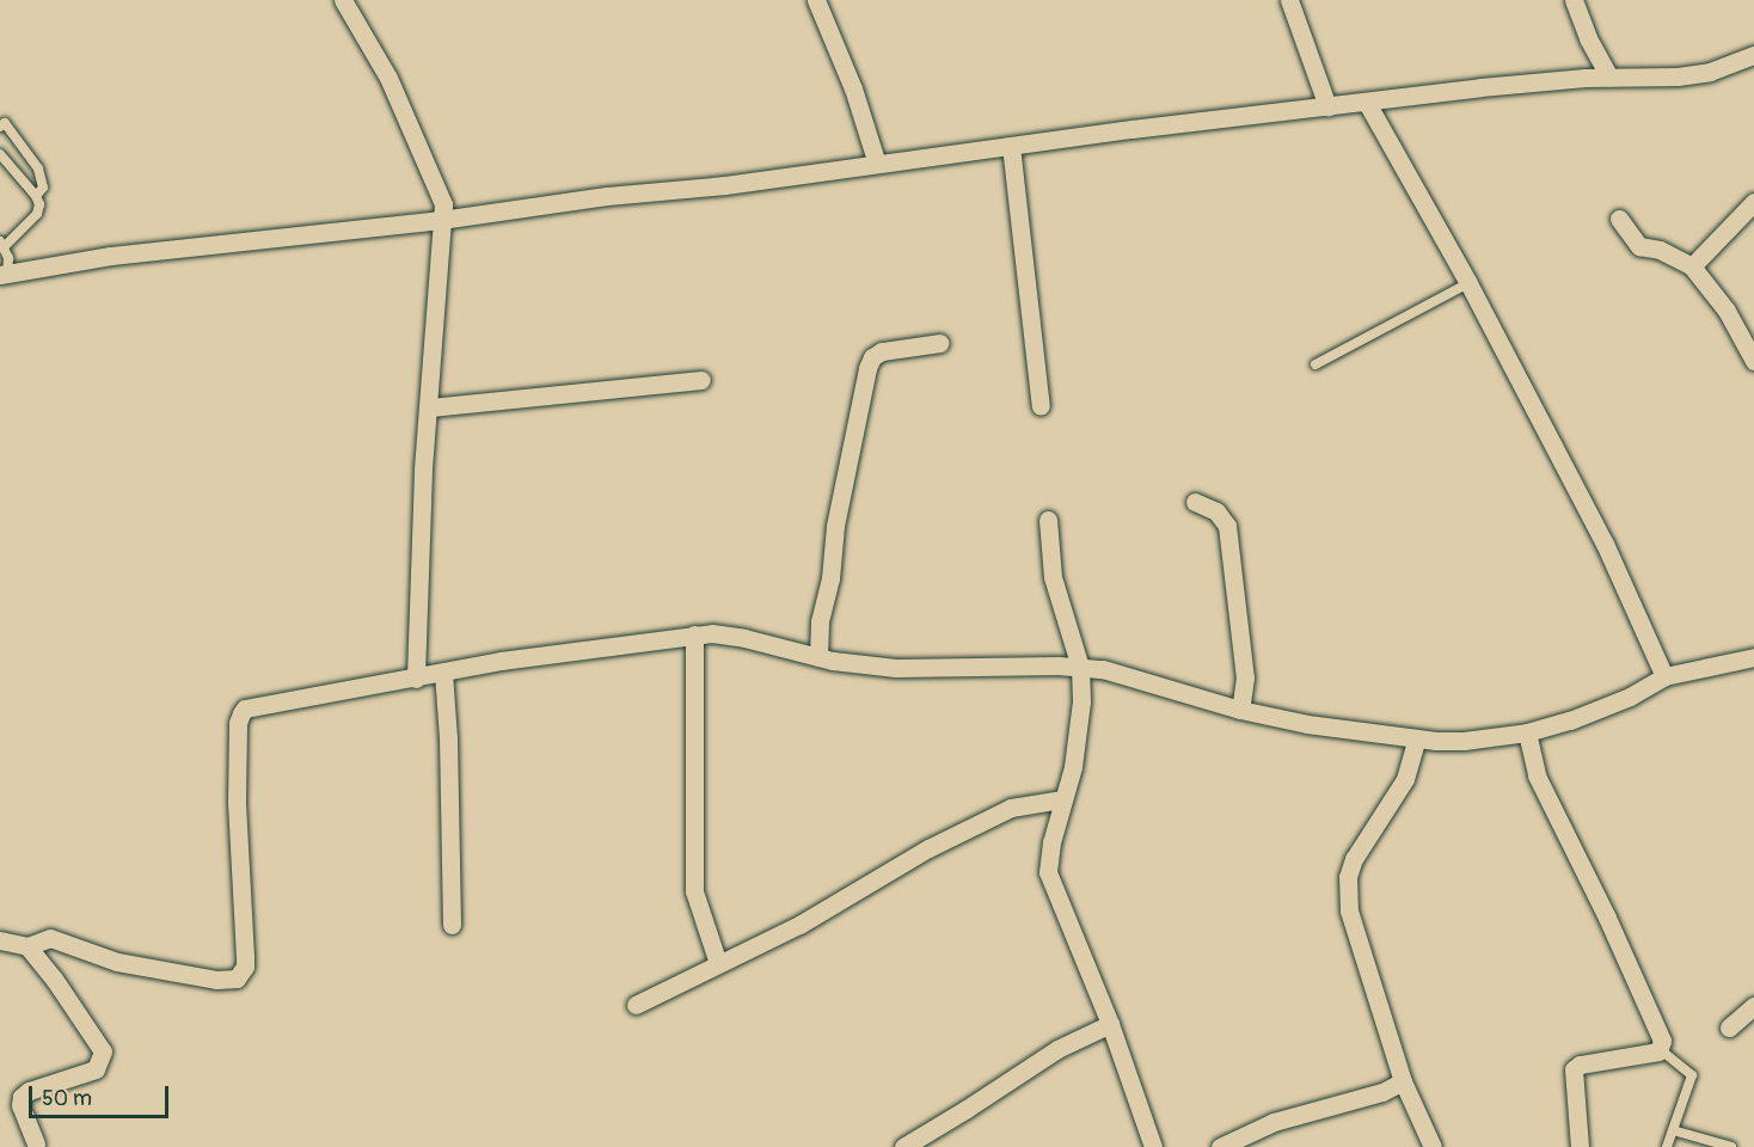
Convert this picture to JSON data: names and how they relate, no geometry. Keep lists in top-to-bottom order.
{
  "scale_bar": "50 m"
}
